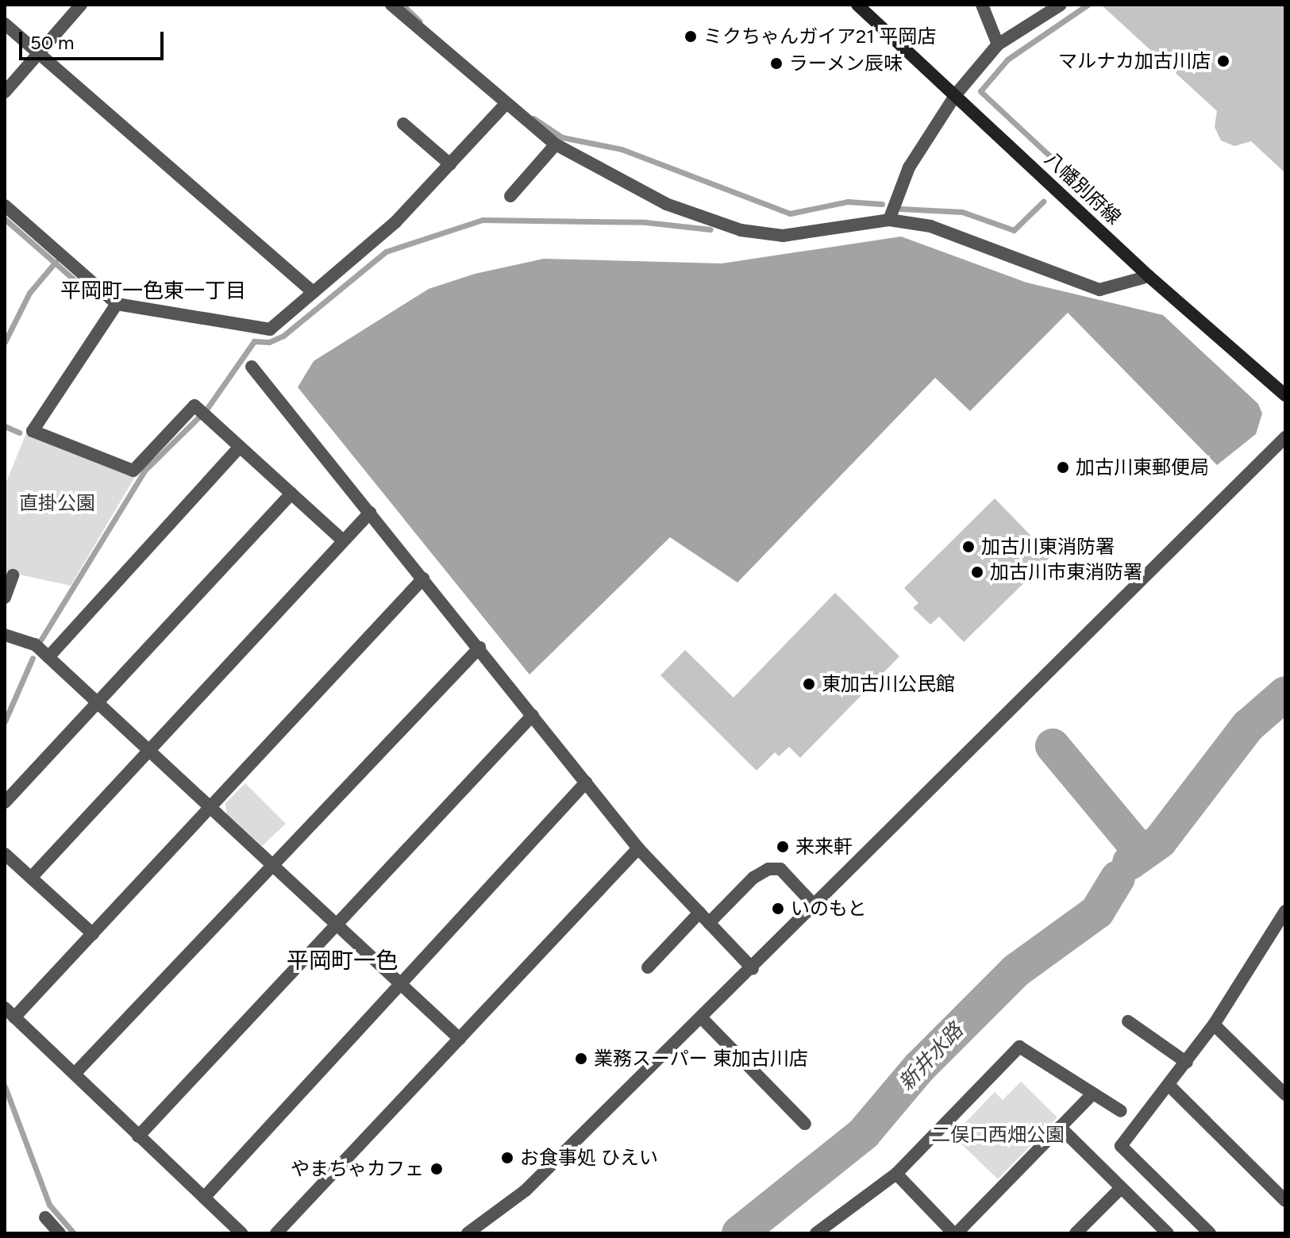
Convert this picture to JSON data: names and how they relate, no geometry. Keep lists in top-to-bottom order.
{
  "streets": {
    "main road": ["八幡別府線"]
  },
  "districts": ["平岡町一色東一丁目", "平岡町一色"],
  "water": ["新井水路"],
  "parks": ["直掛公園", "二俣口西畑公園"],
  "places": [
    "ミクちゃんガイア21 平岡店",
    "マルナカ加古川店",
    "ラーメン辰味",
    "加古川東郵便局",
    "加古川東消防署",
    "加古川市東消防署",
    "東加古川公民館",
    "来来軒",
    "いのもと",
    "業務スーパー 東加古川店",
    "お食事処 ひえい",
    "やまちゃカフェ"
  ],
  "scale_bar": "50 m"
}
